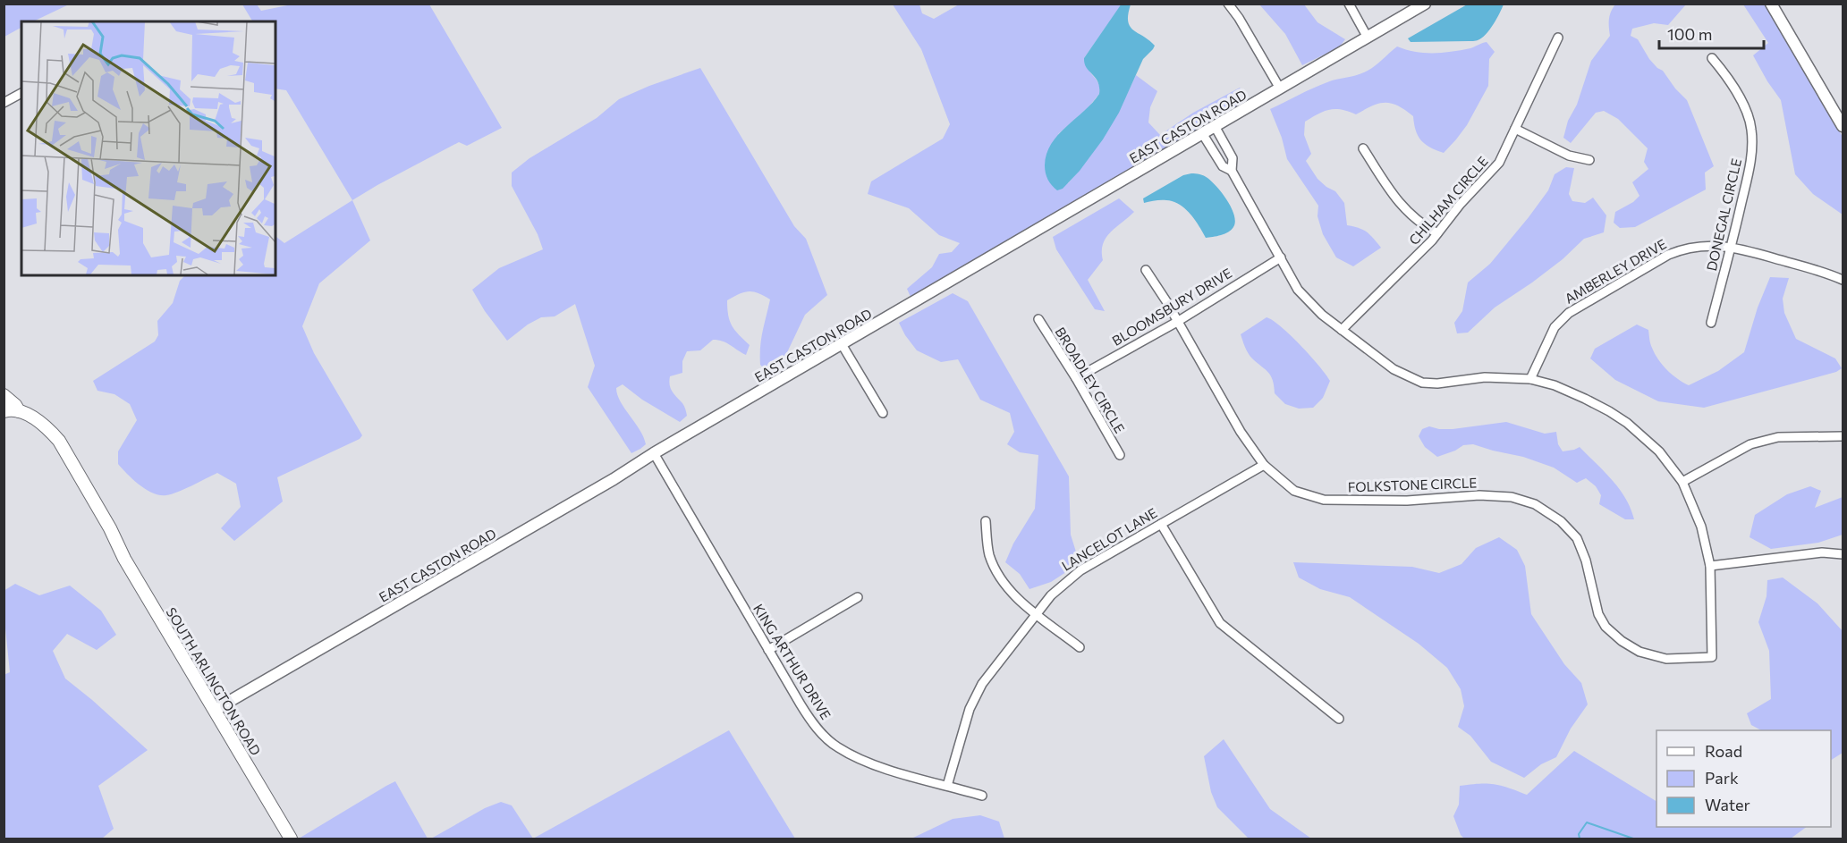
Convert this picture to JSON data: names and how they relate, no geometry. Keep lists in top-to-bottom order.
{
  "streets": {
    "main road": ["SOUTH ARLINGTON ROAD"],
    "street": [
      "EAST CASTON ROAD",
      "CHILHAM CIRCLE",
      "DONEGAL CIRCLE",
      "AMBERLEY DRIVE",
      "BLOOMSBURY DRIVE",
      "BROADLEY CIRCLE",
      "FOLKSTONE CIRCLE",
      "LANCELOT LANE",
      "KING ARTHUR DRIVE"
    ]
  },
  "crossings": [
    ["EAST CASTON ROAD", "KING ARTHUR DRIVE"],
    ["EAST CASTON ROAD", "SOUTH ARLINGTON ROAD"],
    ["DONEGAL CIRCLE", "AMBERLEY DRIVE"],
    ["BLOOMSBURY DRIVE", "BROADLEY CIRCLE"],
    ["BLOOMSBURY DRIVE", "FOLKSTONE CIRCLE"],
    ["FOLKSTONE CIRCLE", "LANCELOT LANE"],
    ["LANCELOT LANE", "KING ARTHUR DRIVE"]
  ],
  "legend": ["Road", "Park", "Water"],
  "scale_bar": "100 m"
}
